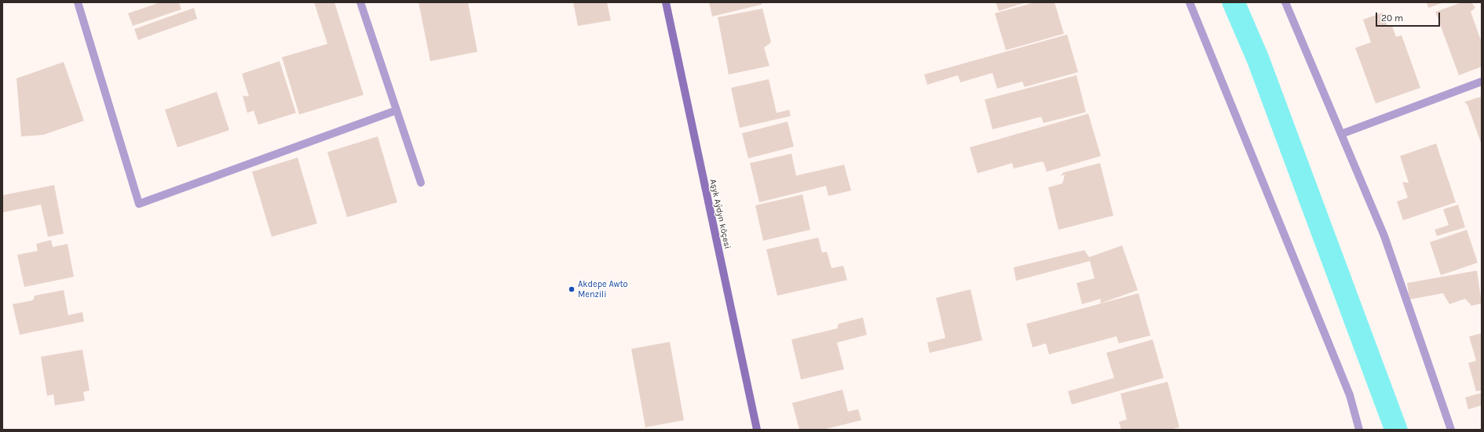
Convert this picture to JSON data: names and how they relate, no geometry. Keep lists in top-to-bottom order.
{
  "streets": {
    "main road": ["Aşyk Aýdyn köçesi"]
  },
  "places": ["Akdepe Awto Menzili"],
  "scale_bar": "20 m"
}
